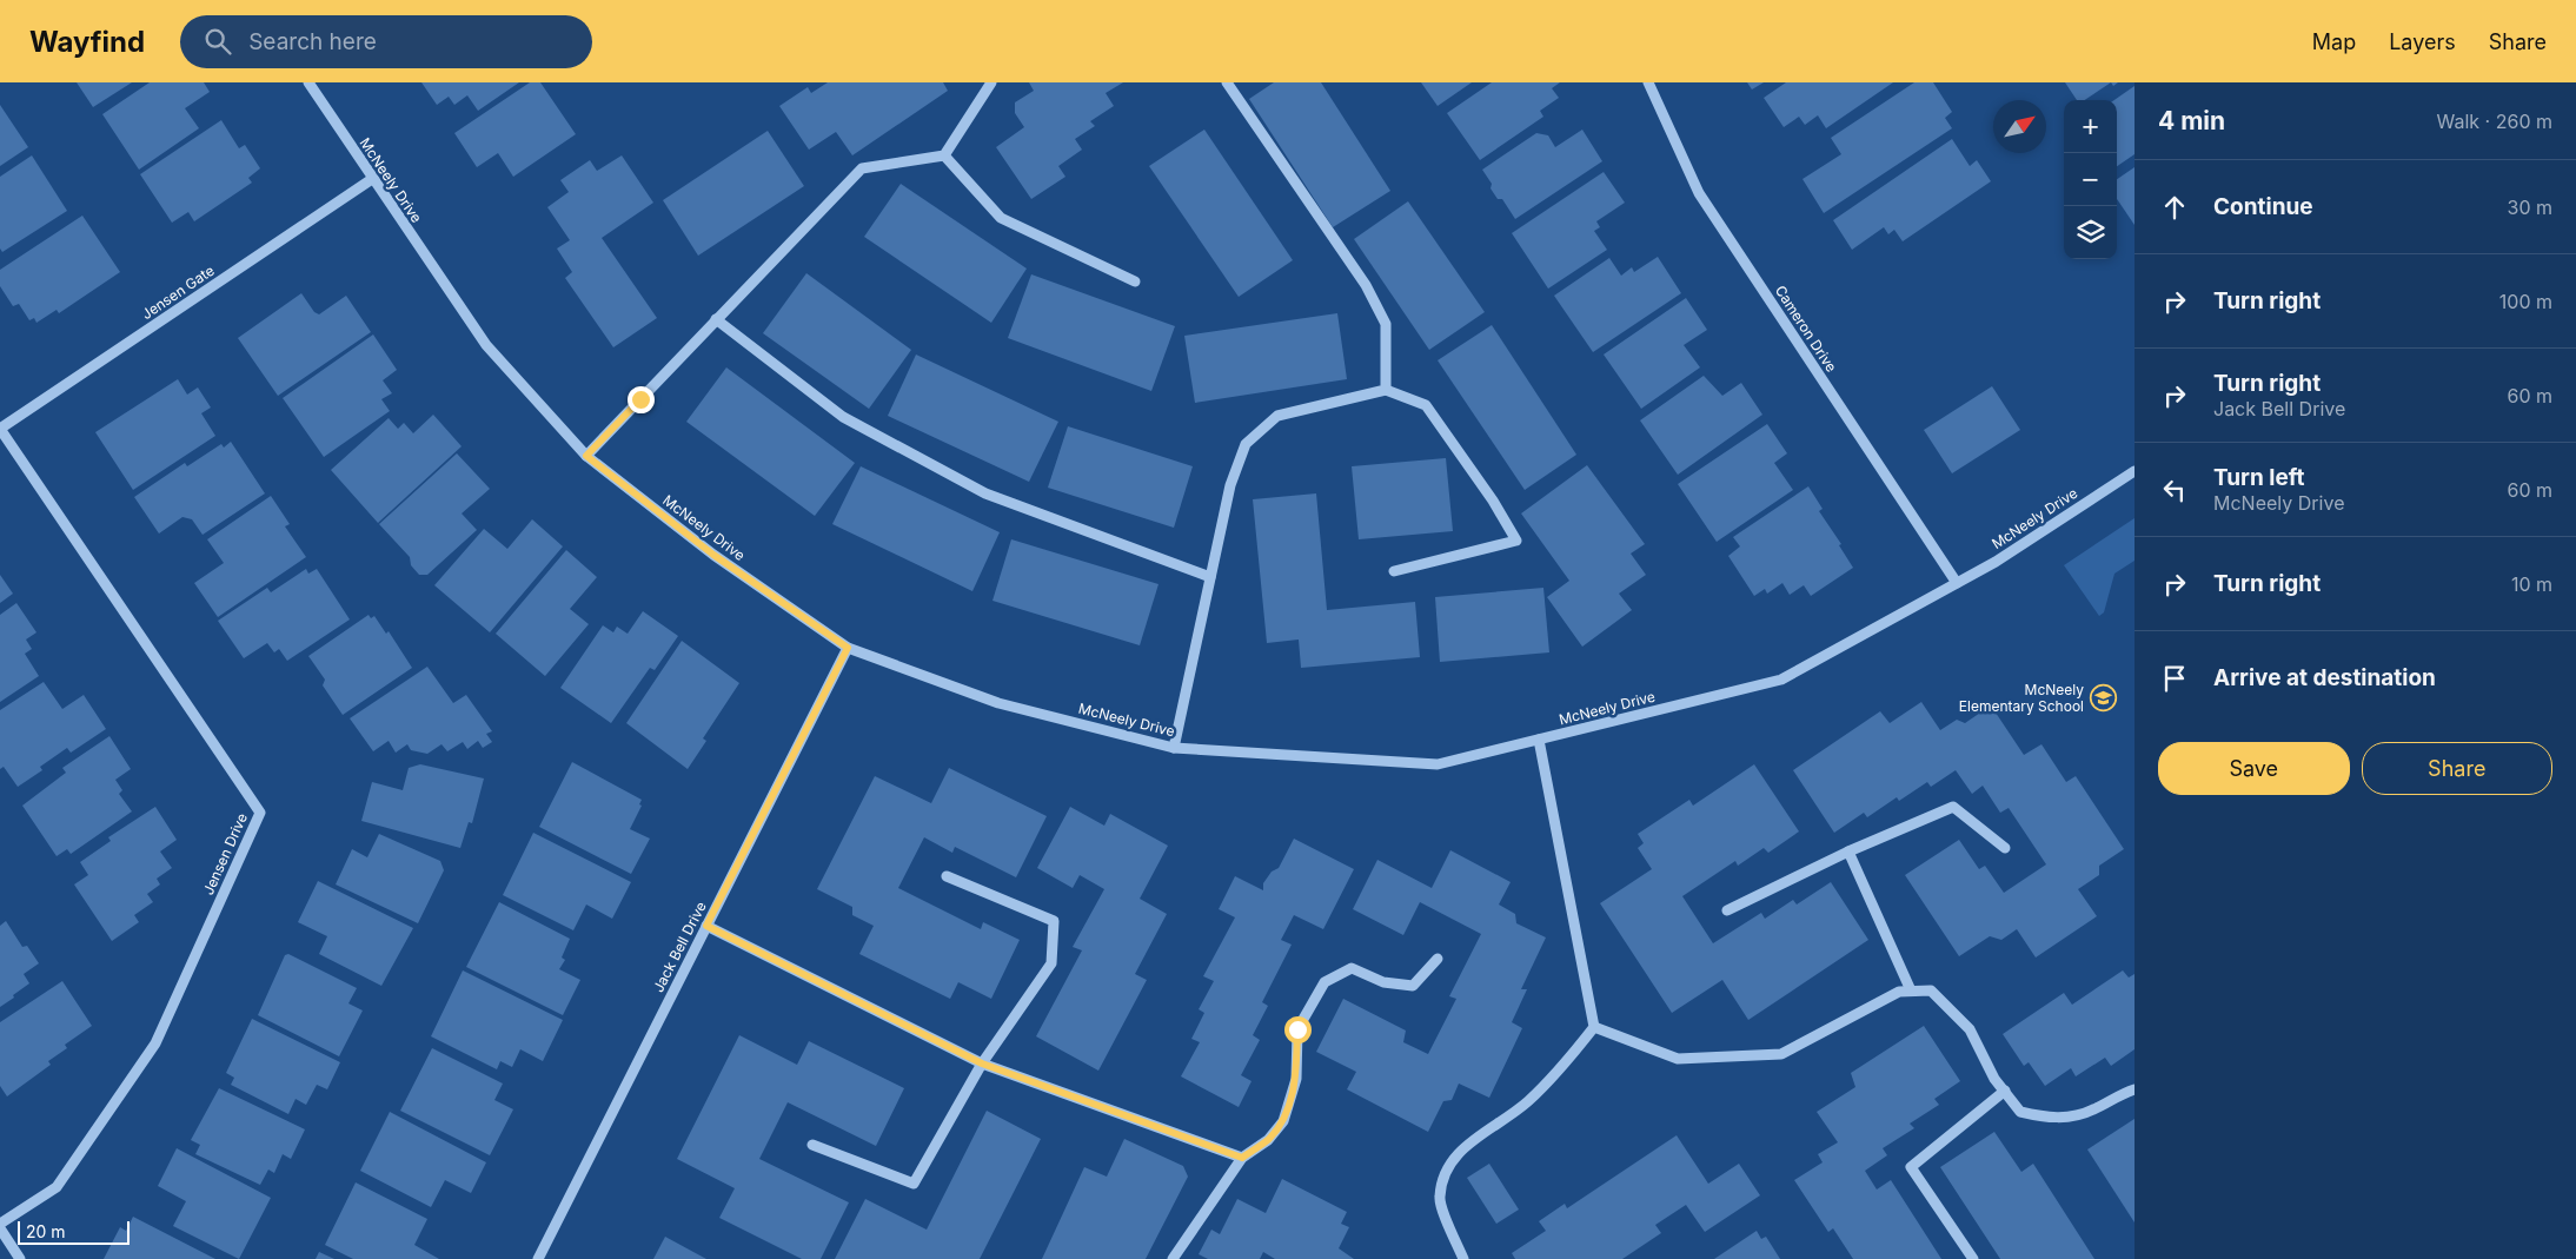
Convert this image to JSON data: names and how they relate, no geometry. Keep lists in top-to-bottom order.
{
  "streets": {
    "street": [
      "McNeely Drive",
      "Jensen Gate",
      "Cameron Drive",
      "Jensen Drive",
      "Jack Bell Drive"
    ]
  },
  "crossings": [
    ["McNeely Drive", "Jensen Gate"],
    ["McNeely Drive", "Cameron Drive"],
    ["McNeely Drive", "Jack Bell Drive"],
    ["Jensen Gate", "Jensen Drive"]
  ],
  "places": {
    "school or university": ["McNeely Elementary School"]
  },
  "scale_bar": "20 m",
  "north": "top right",
  "page": {
    "header": "Wayfind",
    "search": "Search here",
    "nav": ["Map", "Layers", "Share"],
    "heading": ["4 min", "Walk · 260 m"],
    "map_buttons": ["+", "−"],
    "list": [
      ["Continue", "30 m"],
      ["Turn right", "100 m"],
      ["Turn right", "Jack Bell Drive", "60 m"],
      ["Turn left", "McNeely Drive", "60 m"],
      ["Turn right", "10 m"],
      "Arrive at destination"
    ],
    "buttons": ["Save", "Share"],
    "scale": "20 m"
  }
}
